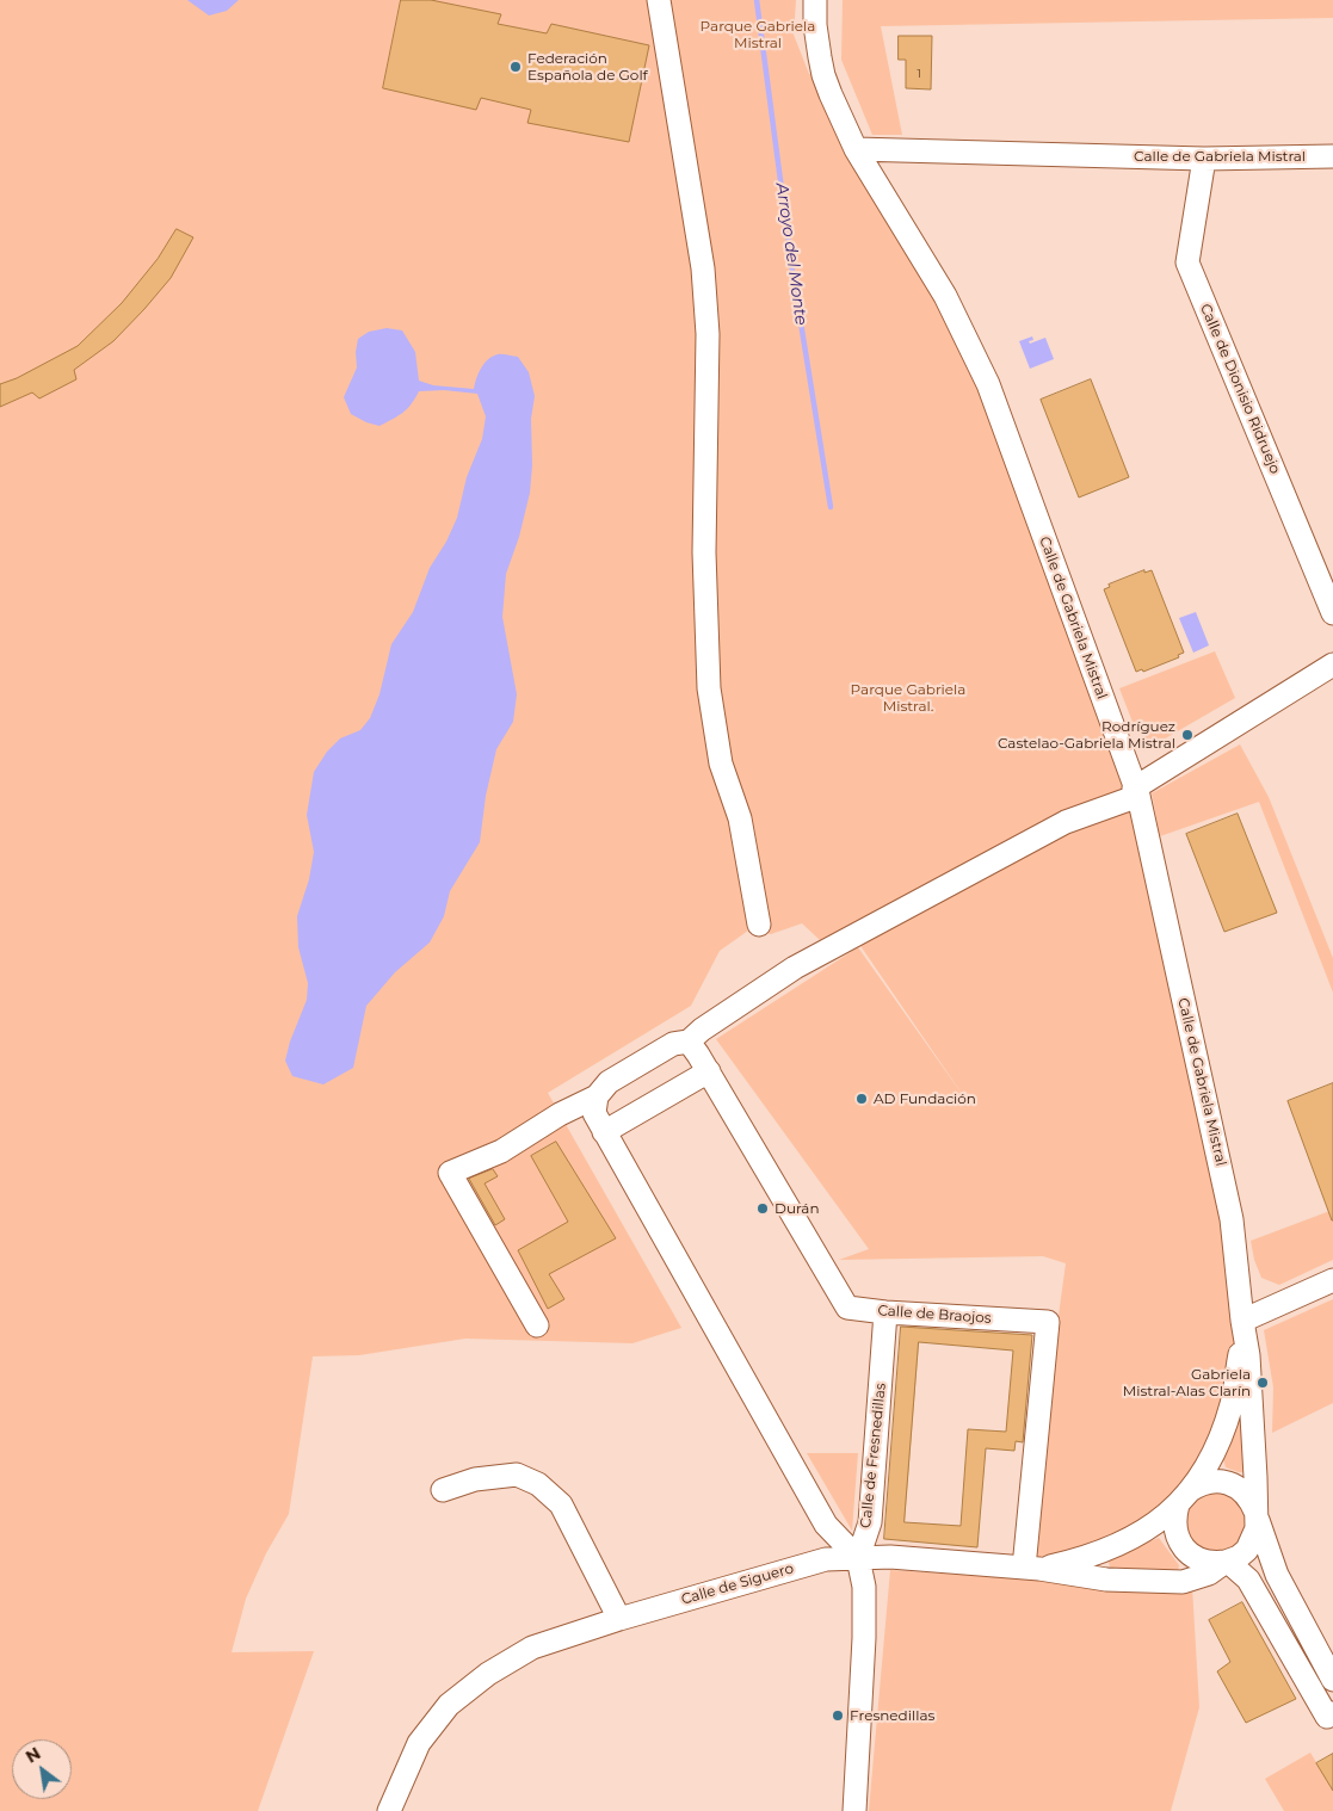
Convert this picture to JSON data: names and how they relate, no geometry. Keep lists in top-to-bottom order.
{
  "streets": {
    "street": [
      "Calle de Gabriela Mistral",
      "Calle de Dionisio Ridruejo",
      "Calle de Braojos",
      "Calle de Fresnedillas",
      "Calle de Siguero"
    ]
  },
  "crossings": [
    ["Calle de Gabriela Mistral", "Calle de Dionisio Ridruejo"],
    ["Calle de Gabriela Mistral", "Calle de Braojos"],
    ["Calle de Gabriela Mistral", "Calle de Fresnedillas"],
    ["Calle de Gabriela Mistral", "Calle de Siguero"],
    ["Calle de Braojos", "Calle de Fresnedillas"],
    ["Calle de Fresnedillas", "Calle de Siguero"]
  ],
  "water": ["Arroyo del Monte"],
  "parks": ["Parque Gabriela Mistral", "Parque Gabriela Mistral."],
  "places": [
    "Federación Española de Golf",
    "Rodríguez Castelao-Gabriela Mistral",
    "AD Fundación",
    "Durán",
    "Gabriela Mistral-Alas Clarín",
    "Fresnedillas"
  ],
  "house_numbers": ["1"],
  "north": "top left"
}
